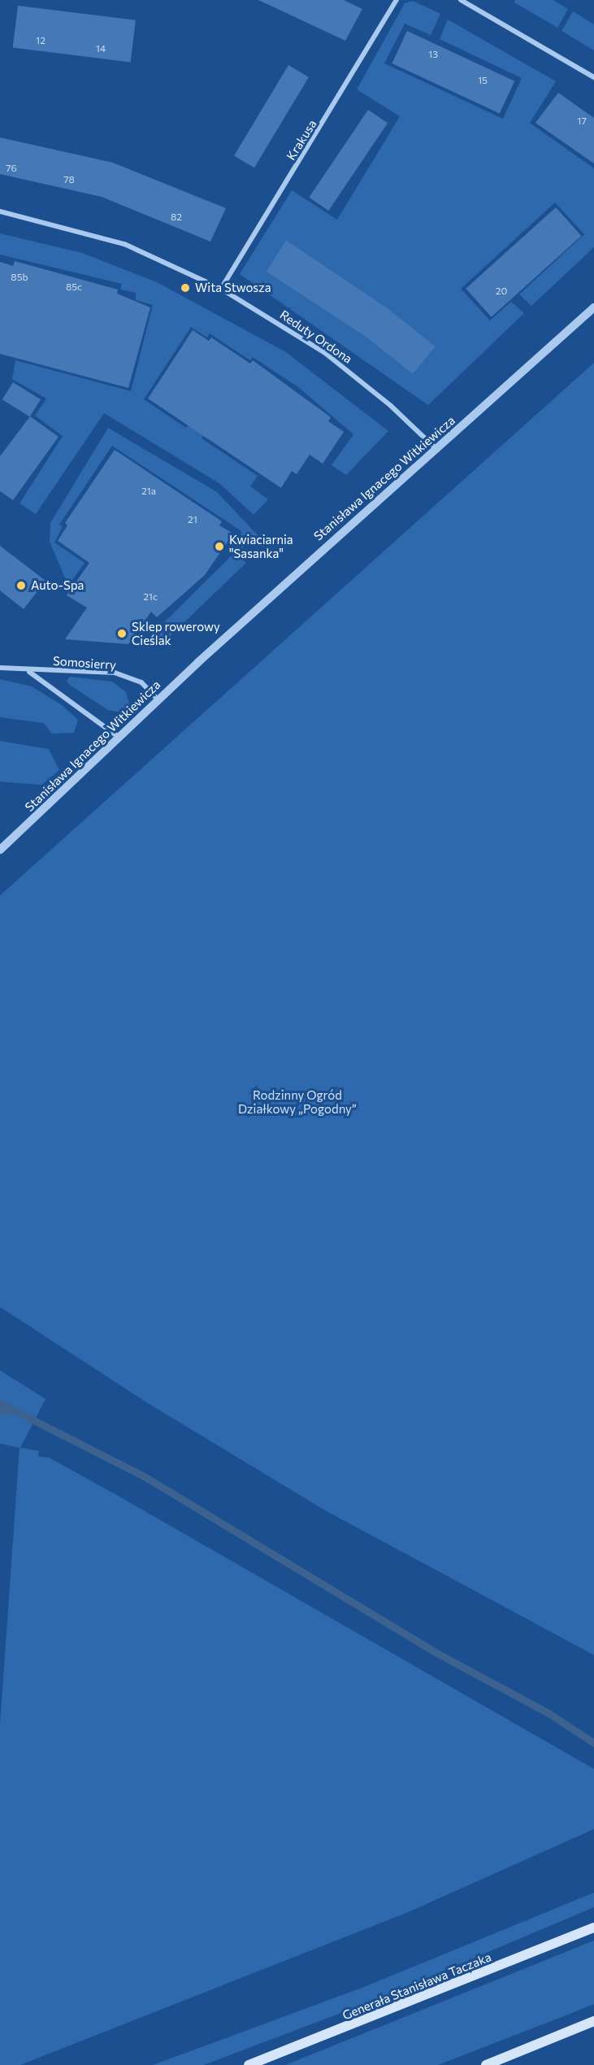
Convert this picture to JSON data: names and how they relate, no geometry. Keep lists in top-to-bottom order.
{
  "streets": {
    "main road": ["Generała Stanisława Taczaka"],
    "street": [
      "Krakusa",
      "Reduty Ordona",
      "Stanisława Ignacego Witkiewicza",
      "Somosierry"
    ]
  },
  "crossings": [
    ["Krakusa", "Reduty Ordona"],
    ["Reduty Ordona", "Stanisława Ignacego Witkiewicza"],
    ["Stanisława Ignacego Witkiewicza", "Somosierry"]
  ],
  "parks": ["Rodzinny Ogród Działkowy „Pogodny”"],
  "places": [
    "Wita Stwosza",
    "Kwiaciarnia \"Sasanka\"",
    "Auto-Spa",
    "Sklep rowerowy Cieślak"
  ],
  "house_numbers": [
    "12",
    "14",
    "13",
    "15",
    "17",
    "76",
    "78",
    "82",
    "85b",
    "85c",
    "20",
    "21a",
    "21",
    "21c"
  ]
}
